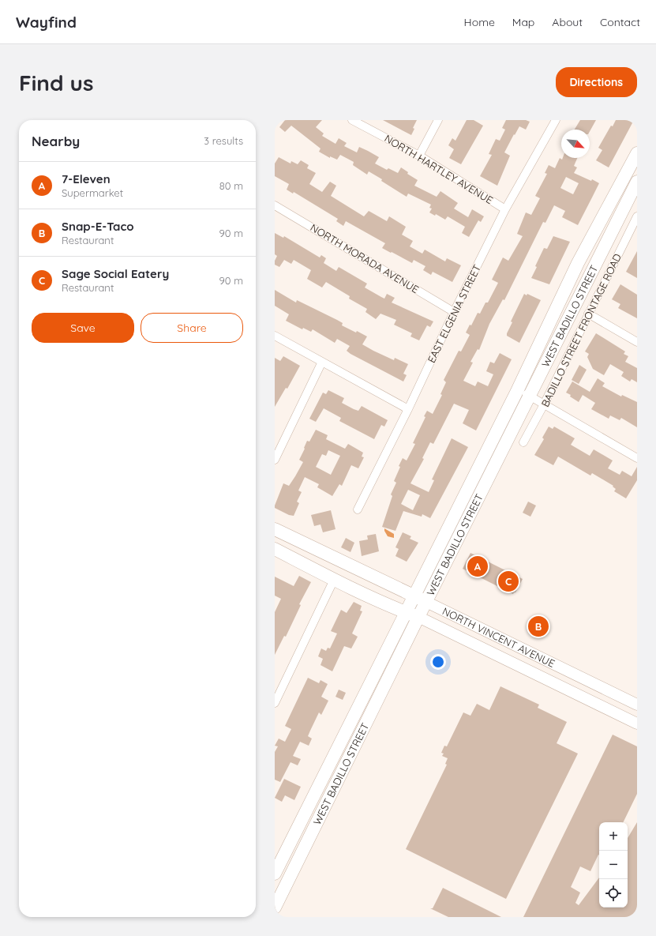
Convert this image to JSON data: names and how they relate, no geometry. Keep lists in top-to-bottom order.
{
  "streets": {
    "main road": ["WEST BADILLO STREET", "NORTH VINCENT AVENUE"],
    "street": [
      "NORTH HARTLEY AVENUE",
      "NORTH MORADA AVENUE",
      "EAST ELGENIA STREET",
      "BADILLO STREET FRONTAGE ROAD"
    ]
  },
  "crossings": [
    ["NORTH HARTLEY AVENUE", "EAST ELGENIA STREET"],
    ["NORTH MORADA AVENUE", "EAST ELGENIA STREET"],
    ["WEST BADILLO STREET", "NORTH VINCENT AVENUE"]
  ],
  "north": "bottom right",
  "page": {
    "header": "Wayfind",
    "nav": [
      "Home",
      "Map",
      "About",
      "Contact"
    ],
    "buttons": [
      "Directions",
      ["Save", "Share"]
    ],
    "title": "Find us",
    "heading": ["Nearby", "3 results"],
    "list": [
      {
        "mark": "A",
        "name": "7-Eleven",
        "note": "Supermarket",
        "value": "80 m"
      },
      {
        "mark": "B",
        "name": "Snap-E-Taco",
        "note": "Restaurant",
        "value": "90 m"
      },
      {
        "mark": "C",
        "name": "Sage Social Eatery",
        "note": "Restaurant",
        "value": "90 m"
      }
    ],
    "pins": ["A", "C", "B"],
    "map_buttons": ["+", "−"]
  }
}
